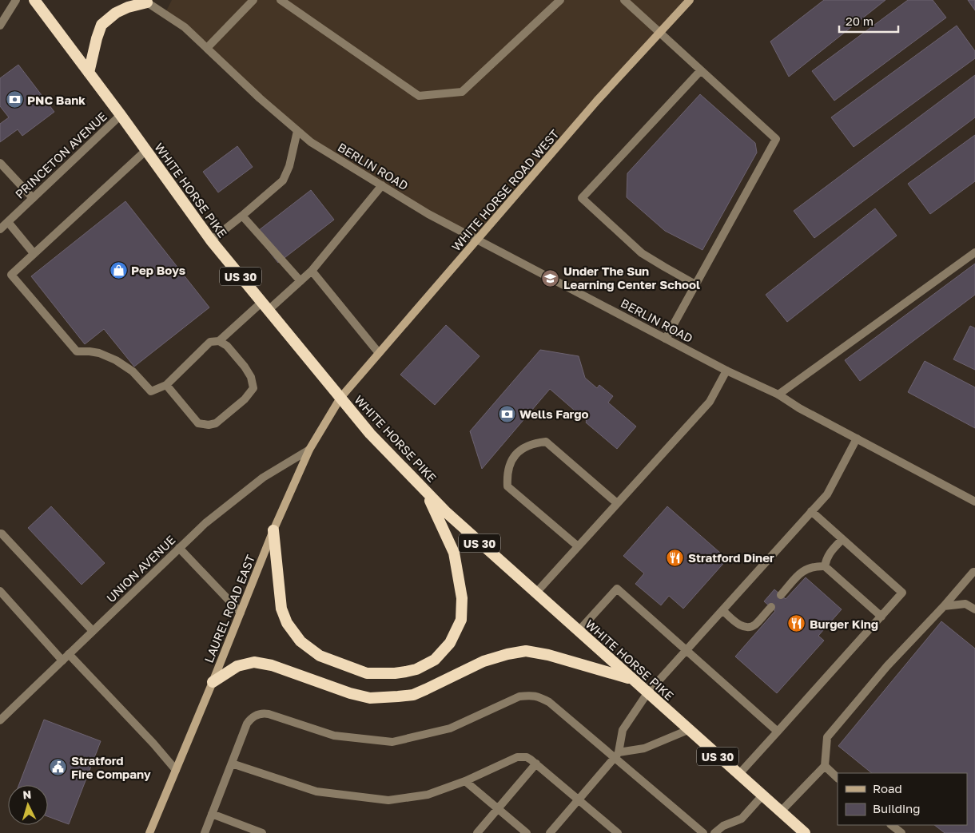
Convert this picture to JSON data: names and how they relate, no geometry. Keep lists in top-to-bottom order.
{
  "streets": {
    "highway": ["WHITE HORSE PIKE", "US 30"],
    "main road": ["WHITE HORSE ROAD WEST", "LAUREL ROAD EAST"],
    "street": ["PRINCETON AVENUE", "BERLIN ROAD", "UNION AVENUE"]
  },
  "crossings": [
    ["PRINCETON AVENUE", "WHITE HORSE PIKE"],
    ["BERLIN ROAD", "WHITE HORSE ROAD WEST"],
    ["WHITE HORSE PIKE", "WHITE HORSE ROAD WEST"],
    ["WHITE HORSE PIKE", "LAUREL ROAD EAST"],
    ["WHITE HORSE ROAD WEST", "LAUREL ROAD EAST"],
    ["UNION AVENUE", "LAUREL ROAD EAST"]
  ],
  "places": {
    "bank": ["PNC Bank", "Wells Fargo"],
    "shop": ["Pep Boys"],
    "school or university": ["Under The Sun Learning Center School"],
    "restaurant": ["Stratford Diner", "Burger King"],
    "public building": ["Stratford Fire Company"]
  },
  "legend": ["Road", "Building"],
  "scale_bar": "20 m",
  "north": "top"
}
